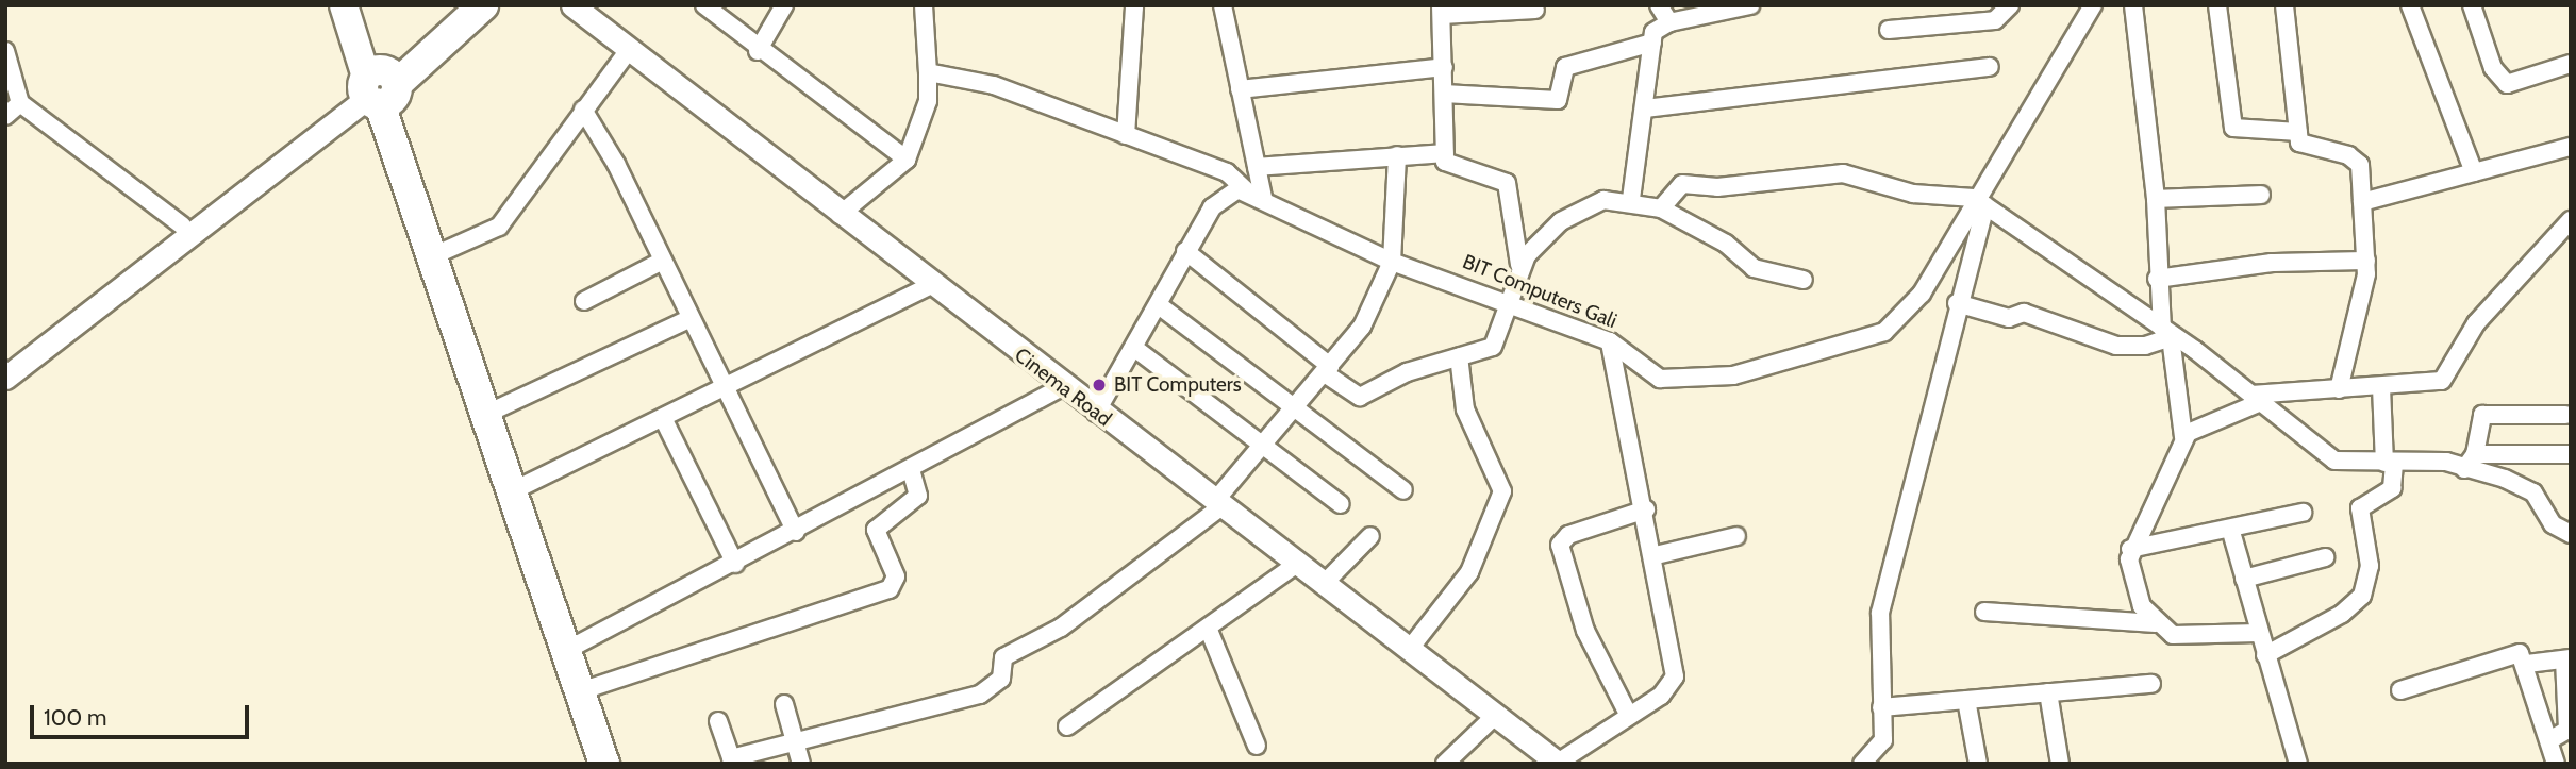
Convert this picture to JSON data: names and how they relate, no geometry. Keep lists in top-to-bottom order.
{
  "streets": {
    "street": ["BIT Computers Gali", "Cinema Road"]
  },
  "places": ["BIT Computers"],
  "scale_bar": "100 m"
}
